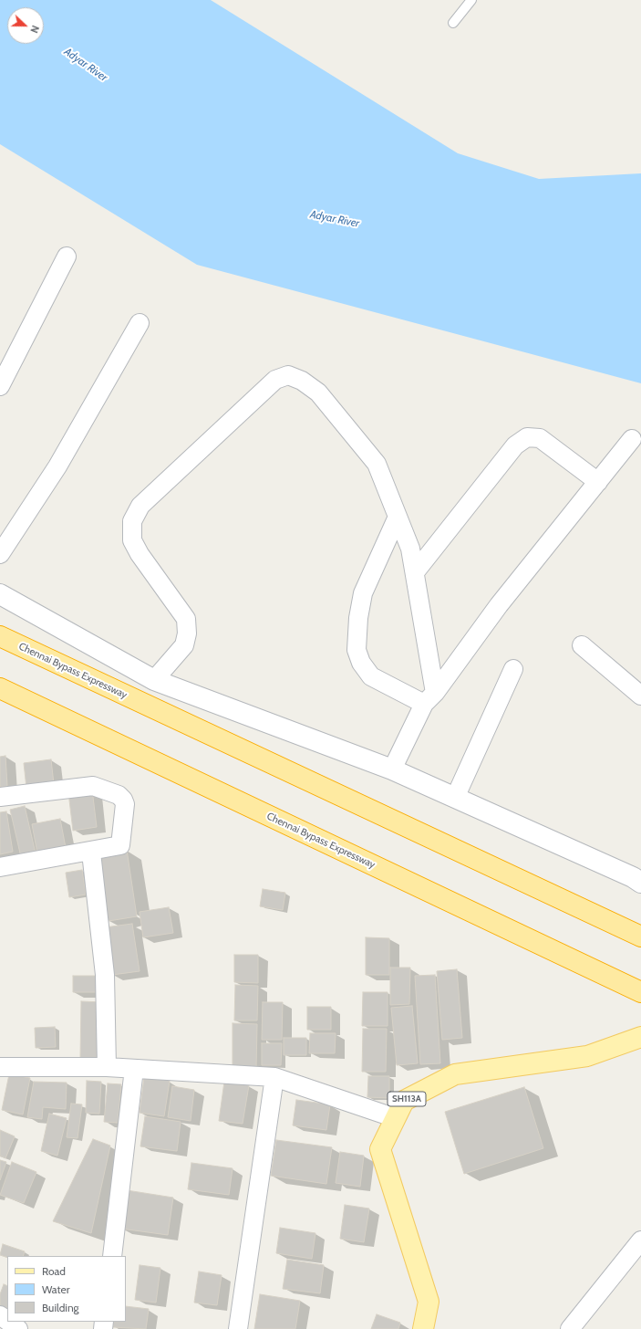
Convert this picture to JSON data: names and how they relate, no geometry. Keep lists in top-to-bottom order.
{
  "streets": {
    "highway": ["Chennai Bypass Expressway"],
    "main road": ["SH113A"]
  },
  "water": ["Adyar River"],
  "legend": ["Road", "Water", "Building"],
  "north": "right"
}
